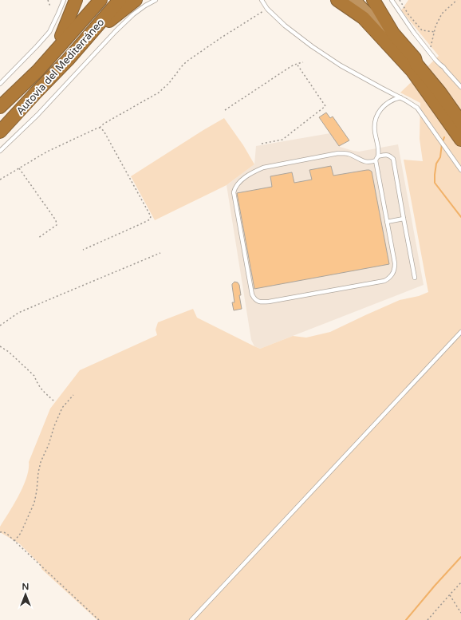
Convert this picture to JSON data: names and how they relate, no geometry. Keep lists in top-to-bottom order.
{
  "streets": {
    "highway": ["Autovía del Mediterráneo"]
  },
  "north": "top"
}
